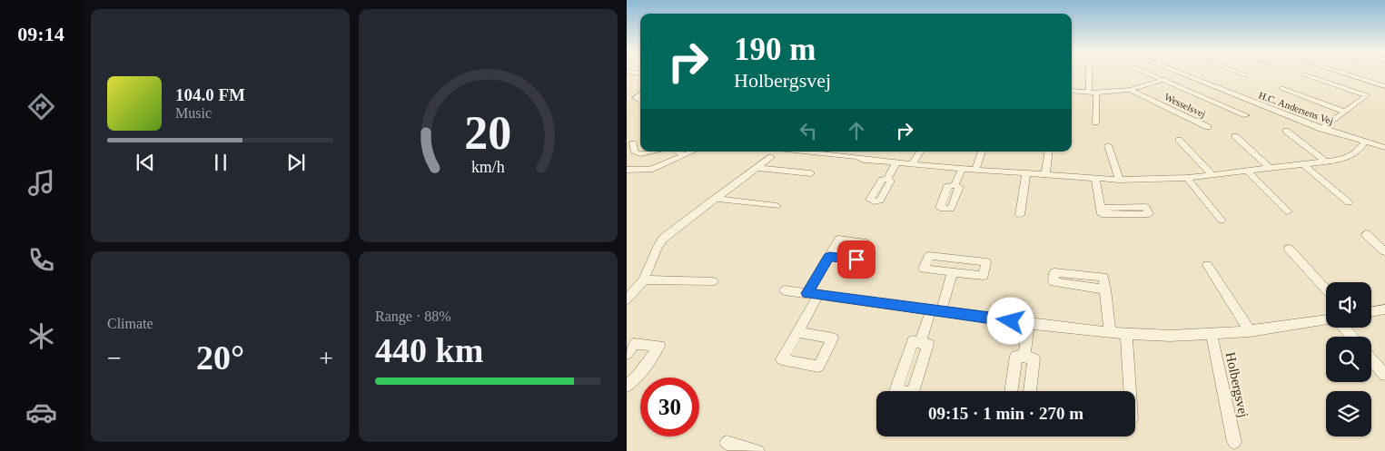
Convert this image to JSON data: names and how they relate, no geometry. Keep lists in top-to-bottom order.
{
  "streets": {
    "street": ["Wesselsvej", "H.C. Andersens Vej", "Holbergsvej"]
  },
  "crossings": [
    ["Wesselsvej", "H.C. Andersens Vej"]
  ],
  "page": {
    "tabs": "09:14",
    "turn": ["190 m", "Holbergsvej"],
    "song": ["104.0 FM", "Music"],
    "tile": [
      "Climate",
      ["Range · 88%", "440 km"]
    ],
    "heat": ["−", "20°", "+"],
    "limit": "30",
    "trip": "09:15 · 1 min · 270 m",
    "gauge": ["20", "km/h"]
  }
}
